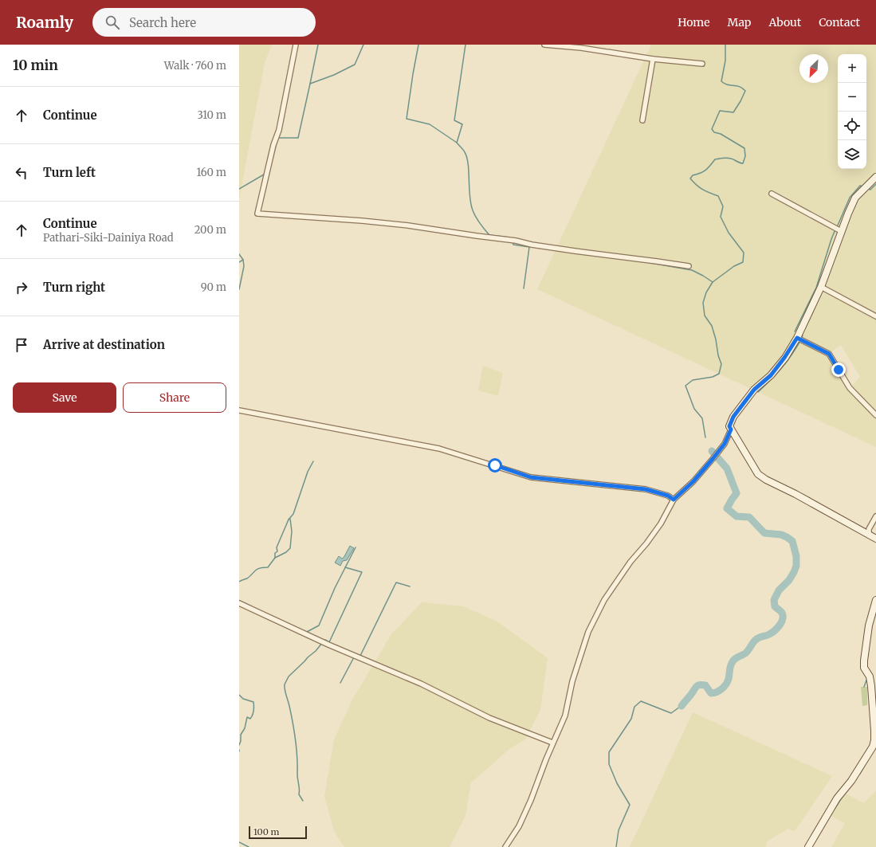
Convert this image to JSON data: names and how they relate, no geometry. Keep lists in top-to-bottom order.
{
  "scale_bar": "100 m",
  "north": "bottom left",
  "page": {
    "header": "Roamly",
    "search": "Search here",
    "nav": [
      "Home",
      "Map",
      "About",
      "Contact"
    ],
    "heading": ["10 min", "Walk · 760 m"],
    "map_buttons": ["+", "−"],
    "list": [
      ["Continue", "310 m"],
      ["Turn left", "160 m"],
      ["Continue", "Pathari-Siki-Dainiya Road", "200 m"],
      ["Turn right", "90 m"],
      "Arrive at destination"
    ],
    "buttons": ["Save", "Share"],
    "scale": "100 m"
  }
}
